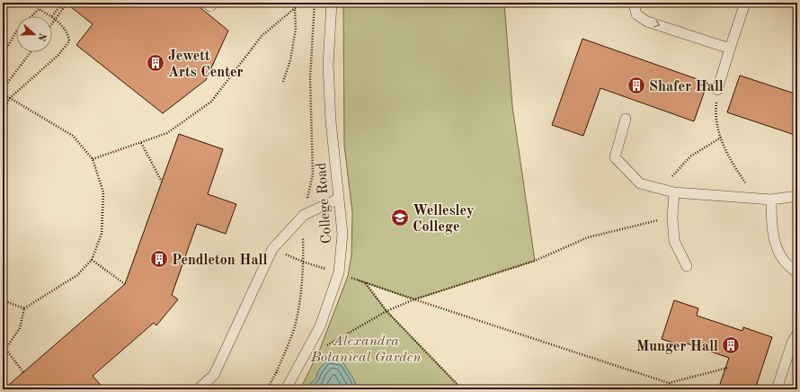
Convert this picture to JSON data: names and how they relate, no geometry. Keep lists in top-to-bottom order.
{
  "streets": {
    "lane": ["College Road"]
  },
  "parks": ["Alexandra Botanical Garden"],
  "places": {
    "building": [
      "Jewett Arts Center",
      "Shafer Hall",
      "Pendleton Hall",
      "Munger Hall"
    ],
    "school or university": ["Wellesley College"]
  },
  "north": "right"
}
